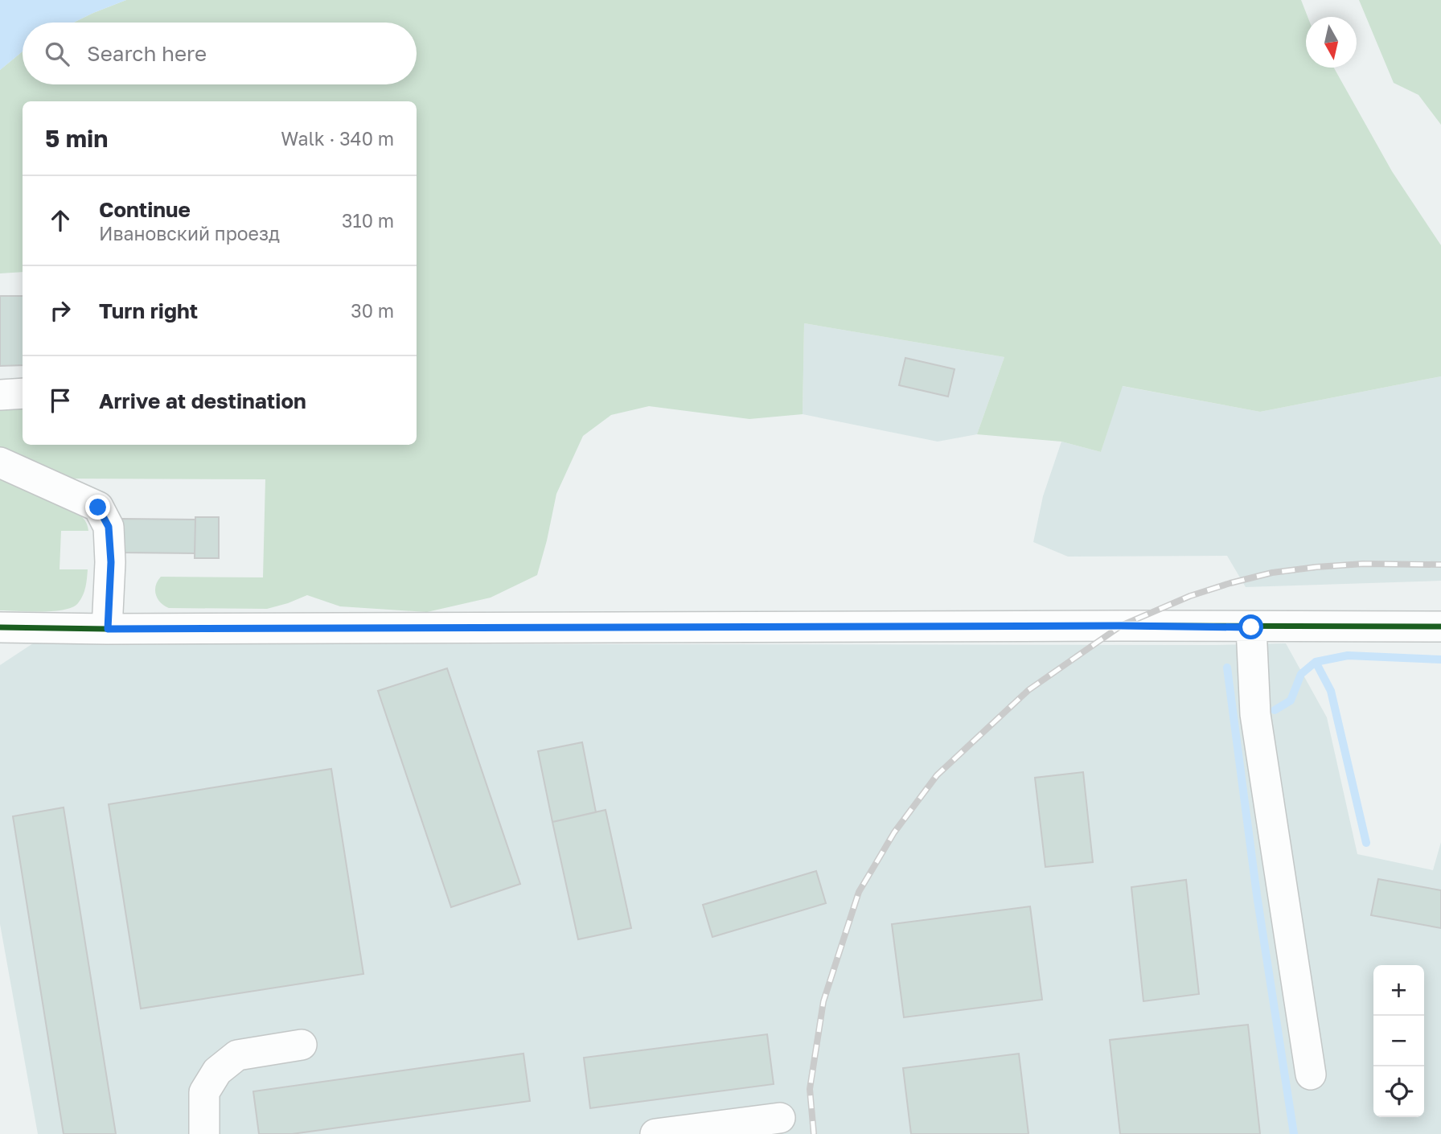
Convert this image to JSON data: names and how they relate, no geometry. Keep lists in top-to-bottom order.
{
  "north": "bottom",
  "page": {
    "search": "Search here",
    "heading": ["5 min", "Walk · 340 m"],
    "list": [
      ["Continue", "Ивановский проезд", "310 m"],
      ["Turn right", "30 m"],
      "Arrive at destination"
    ],
    "map_buttons": ["+", "−"]
  }
}
